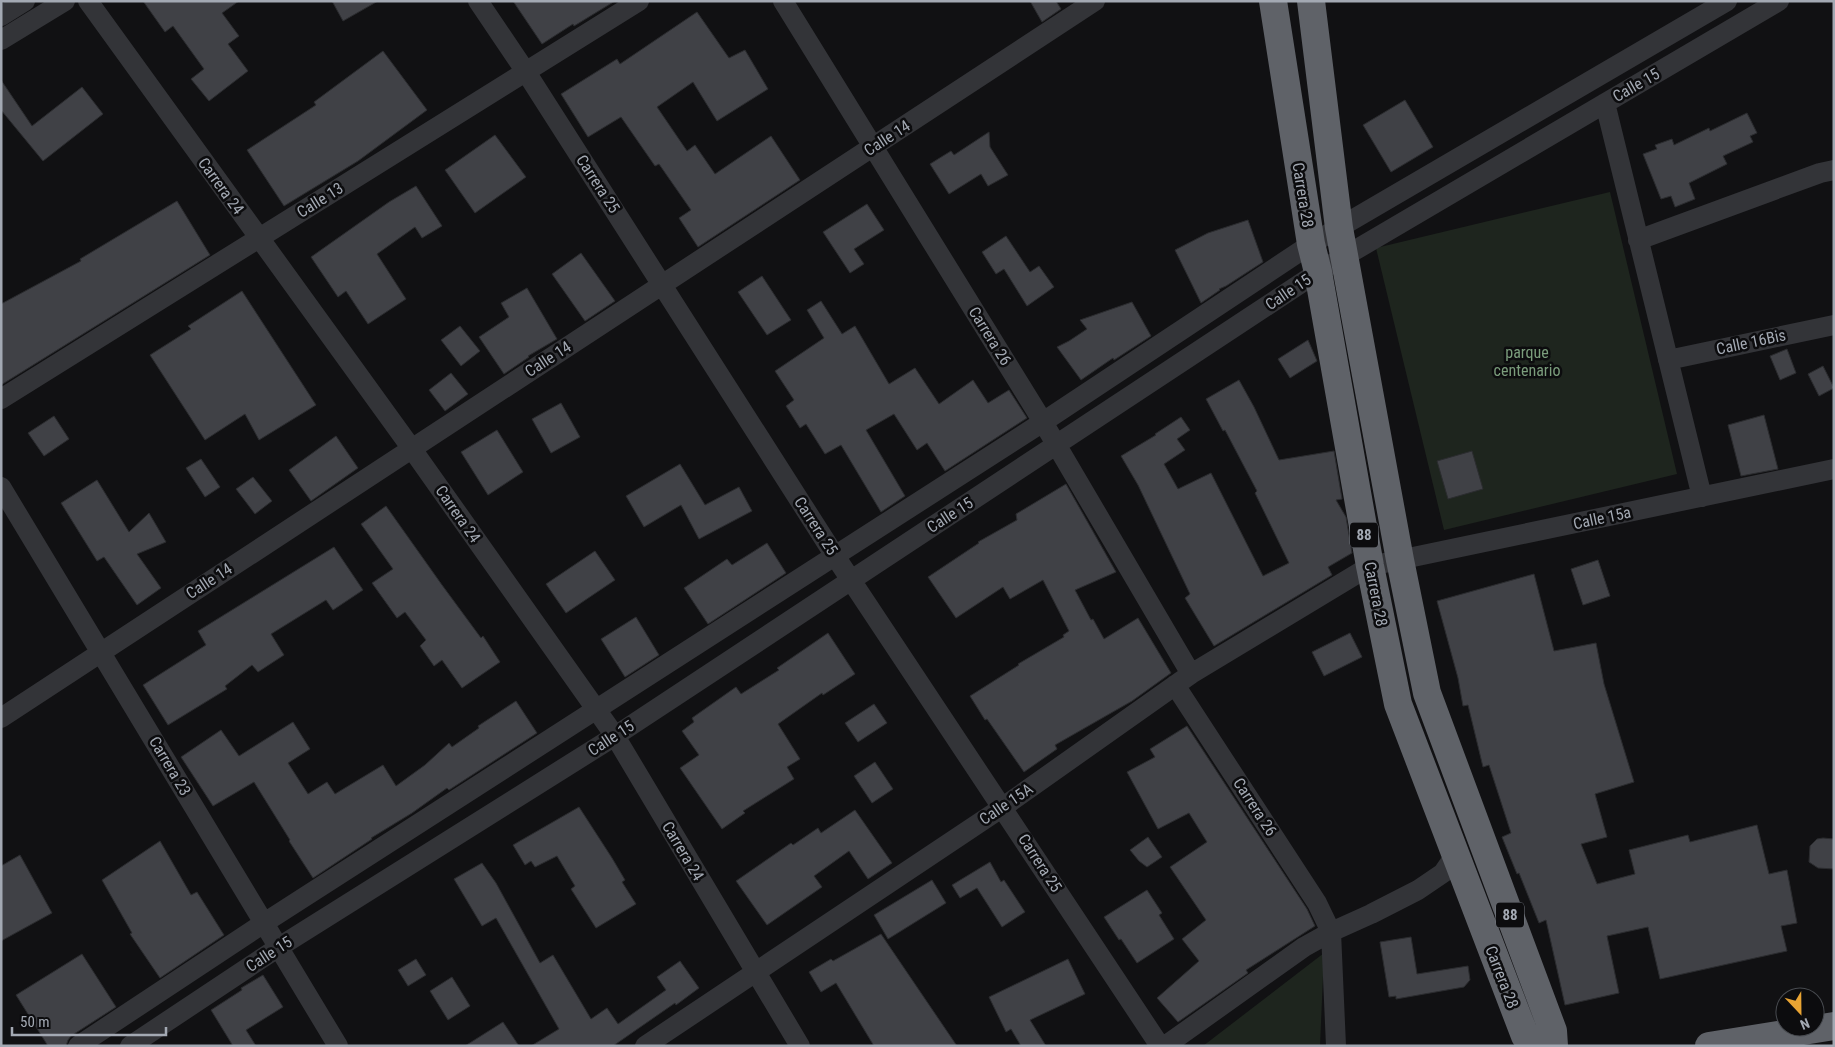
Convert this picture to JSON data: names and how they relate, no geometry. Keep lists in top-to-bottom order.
{
  "streets": {
    "highway": ["Carrera 28", "88"],
    "street": [
      "Calle 15",
      "Calle 14",
      "Carrera 25",
      "Carrera 24",
      "Calle 13",
      "Carrera 26",
      "Calle 16Bis",
      "Calle 15a",
      "Carrera 23",
      "Calle 15A"
    ]
  },
  "crossings": [
    ["Calle 15", "Carrera 25"],
    ["Calle 15", "Carrera 24"],
    ["Calle 15", "Carrera 28"],
    ["Calle 15", "Carrera 26"],
    ["Calle 15", "Carrera 23"],
    ["Calle 14", "Carrera 25"],
    ["Calle 14", "Carrera 24"],
    ["Calle 14", "Carrera 26"],
    ["Calle 14", "Carrera 23"],
    ["Carrera 25", "Calle 13"],
    ["Carrera 25", "Calle 15A"],
    ["Carrera 24", "Calle 13"],
    ["Carrera 24", "Calle 15A"],
    ["Carrera 28", "Calle 15a"],
    ["Carrera 28", "Calle 15A"],
    ["Carrera 26", "Calle 15A"],
    ["Calle 15a", "Calle 15A"]
  ],
  "parks": ["parque centenario"],
  "scale_bar": "50 m",
  "north": "bottom"
}
